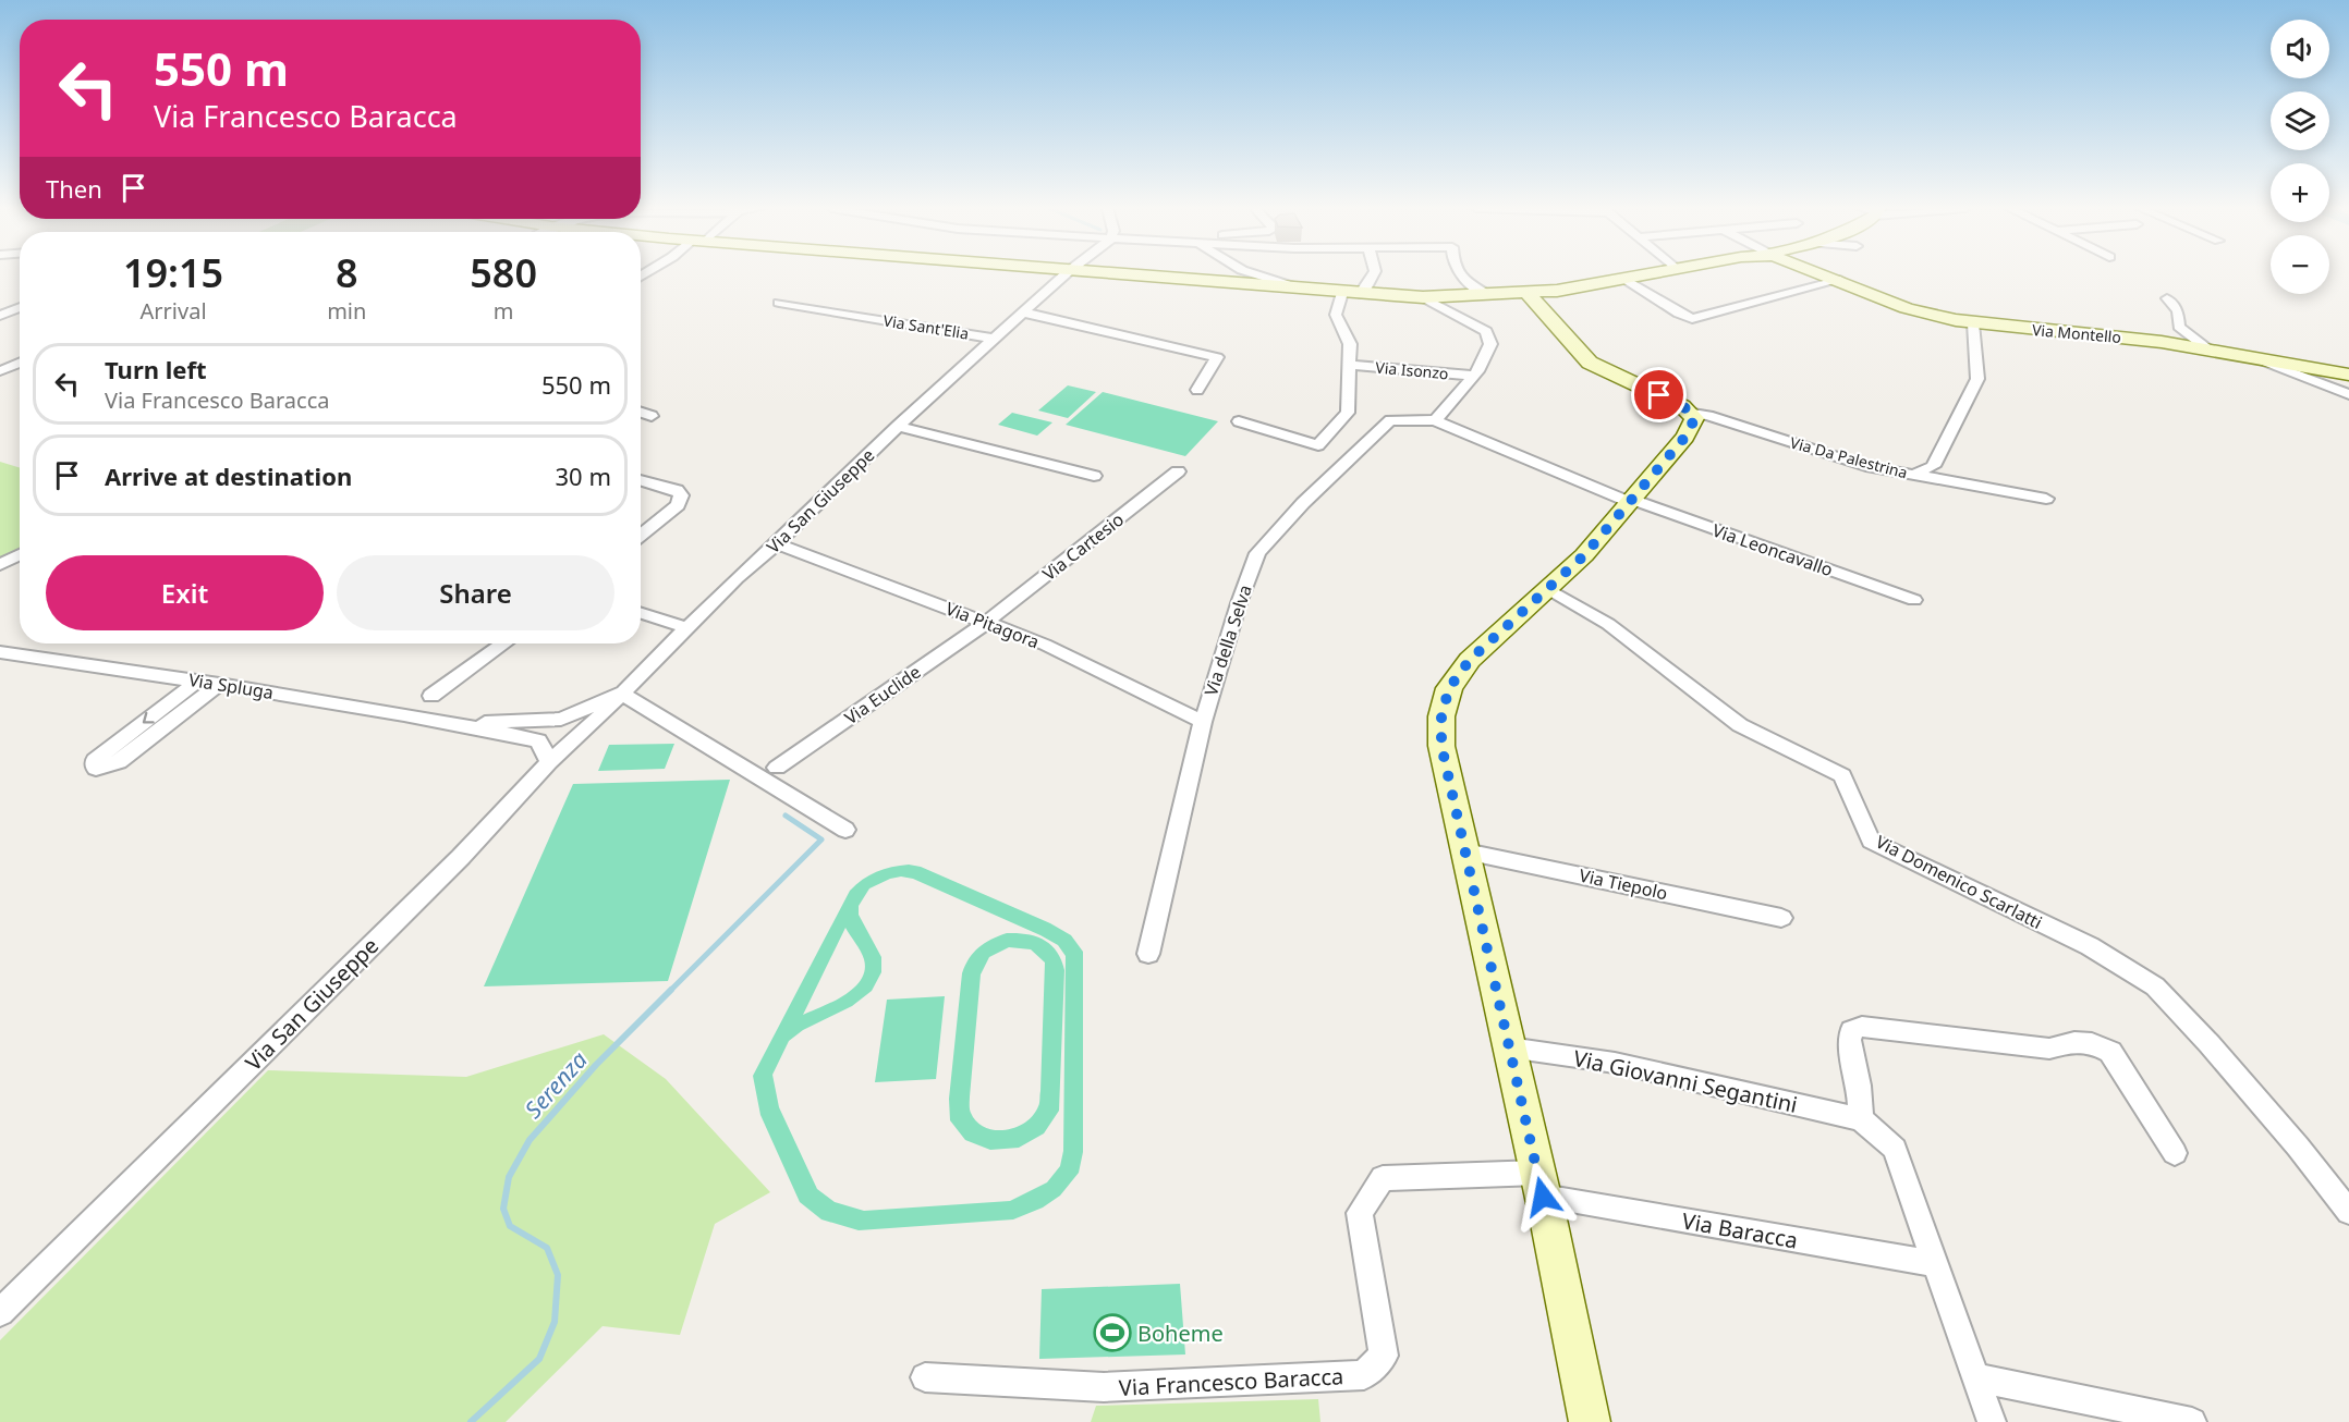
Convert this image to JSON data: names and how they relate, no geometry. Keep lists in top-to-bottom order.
{
  "streets": {
    "street": [
      "Via Sant'Elia",
      "Via Montello",
      "Via Isonzo",
      "Via Da Palestrina",
      "Via San Giuseppe",
      "Via Cartesio",
      "Via Leoncavallo",
      "Via Pitagora",
      "Via della Selva",
      "Via Spluga",
      "Via Euclide",
      "Via Domenico Scarlatti",
      "Via Tiepolo",
      "Via Giovanni Segantini",
      "Via Baracca",
      "Via Francesco Baracca"
    ]
  },
  "crossings": [
    ["Via Sant'Elia", "Via San Giuseppe"],
    ["Via Montello", "Via Isonzo"],
    ["Via San Giuseppe", "Via Pitagora"],
    ["Via San Giuseppe", "Via Spluga"],
    ["Via Cartesio", "Via Pitagora"],
    ["Via Cartesio", "Via Euclide"],
    ["Via Leoncavallo", "Via della Selva"],
    ["Via Pitagora", "Via della Selva"],
    ["Via Pitagora", "Via Euclide"],
    ["Via Giovanni Segantini", "Via Baracca"],
    ["Via Baracca", "Via Francesco Baracca"]
  ],
  "water": ["Serenza"],
  "places": {
    "sports": ["Boheme"]
  },
  "page": {
    "map_buttons": ["+", "−"],
    "turn": ["550 m", "Via Francesco Baracca"],
    "then": "Then",
    "eta": [
      "19:15",
      "Arrival",
      "8",
      "min",
      "580",
      "m"
    ],
    "list": [
      {
        "name": "Turn left",
        "note": "Via Francesco Baracca",
        "value": "550 m"
      },
      {
        "name": "Arrive at destination",
        "value": "30 m"
      }
    ],
    "buttons": ["Exit", "Share"]
  }
}
